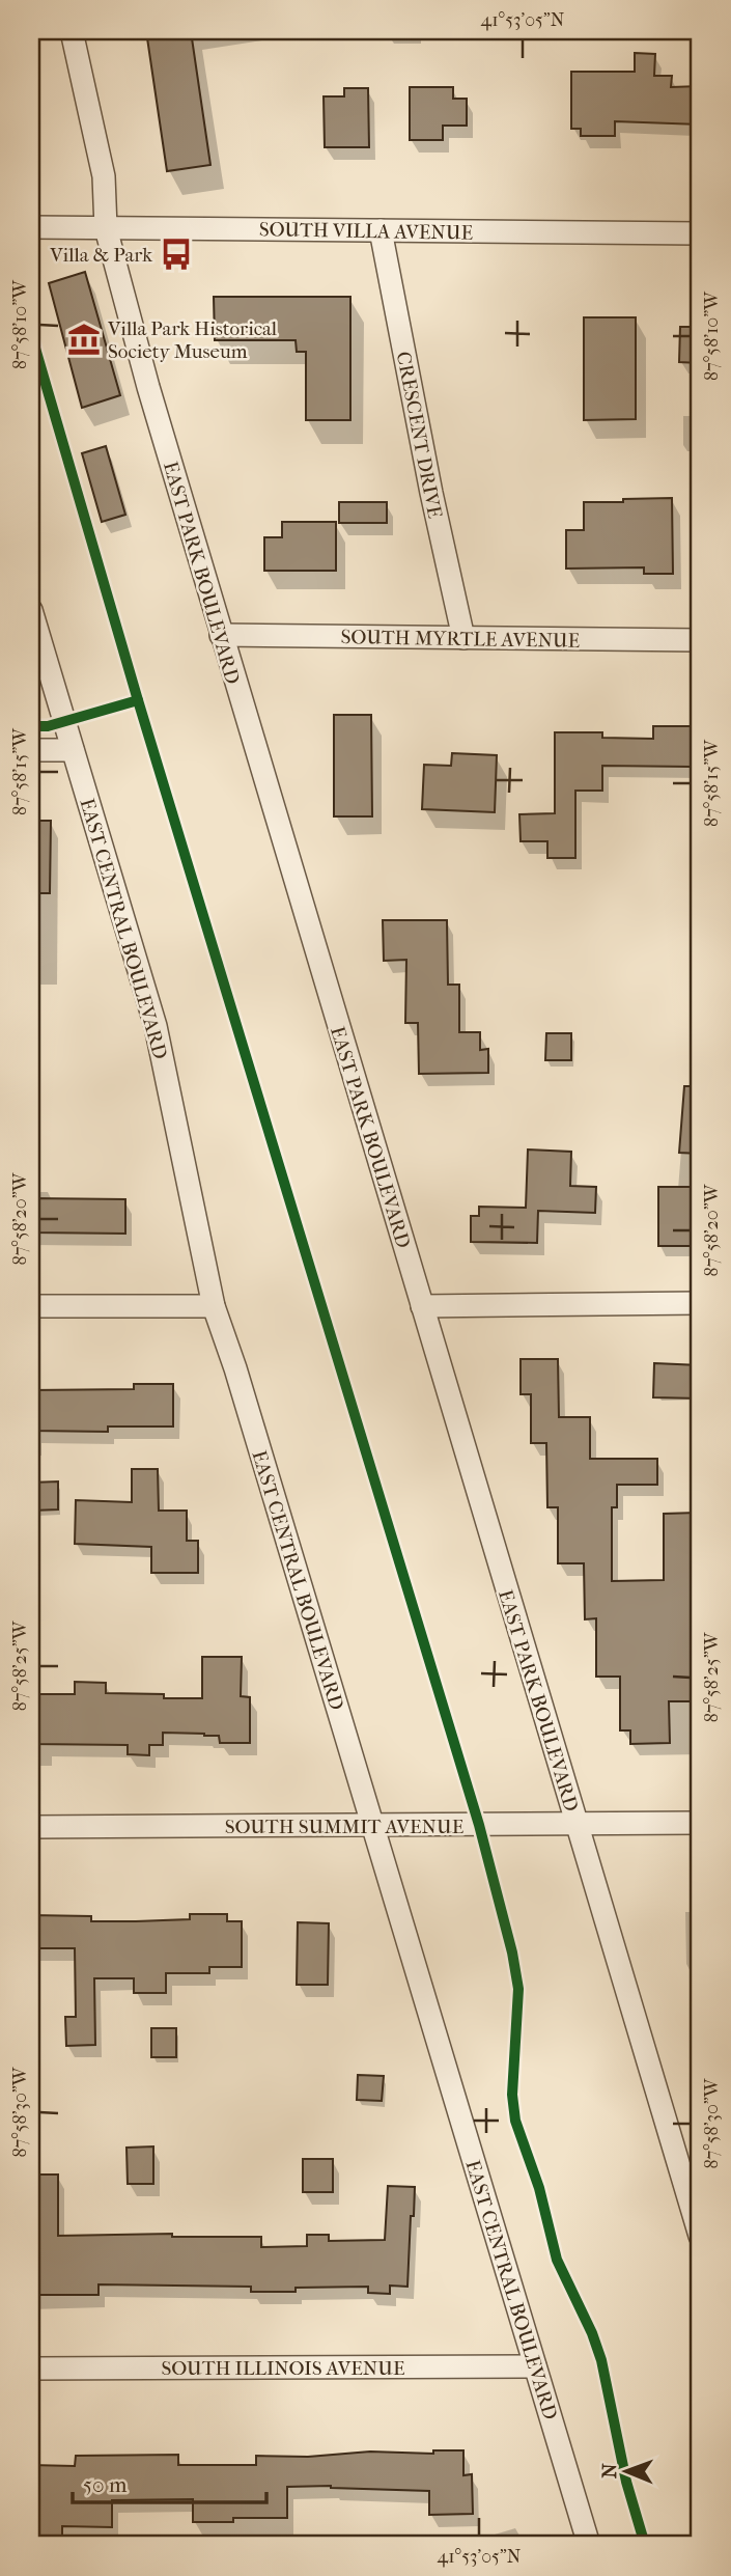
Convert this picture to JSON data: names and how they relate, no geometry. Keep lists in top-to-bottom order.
{
  "streets": {
    "street": [
      "SOUTH VILLA AVENUE",
      "CRESCENT DRIVE",
      "EAST PARK BOULEVARD",
      "SOUTH MYRTLE AVENUE",
      "EAST CENTRAL BOULEVARD",
      "SOUTH SUMMIT AVENUE",
      "SOUTH ILLINOIS AVENUE"
    ]
  },
  "crossings": [
    ["SOUTH VILLA AVENUE", "CRESCENT DRIVE"],
    ["SOUTH VILLA AVENUE", "EAST PARK BOULEVARD"],
    ["CRESCENT DRIVE", "SOUTH MYRTLE AVENUE"],
    ["EAST PARK BOULEVARD", "SOUTH MYRTLE AVENUE"],
    ["EAST PARK BOULEVARD", "SOUTH SUMMIT AVENUE"],
    ["EAST CENTRAL BOULEVARD", "SOUTH SUMMIT AVENUE"],
    ["EAST CENTRAL BOULEVARD", "SOUTH ILLINOIS AVENUE"]
  ],
  "places": {
    "bus stop": ["Villa & Park"],
    "museum": ["Villa Park Historical Society Museum"]
  },
  "scale_bar": "50 m",
  "north": "left",
  "coordinates": [
    "41°53'05\"N",
    "87°58'10\"W",
    "87°58'15\"W",
    "87°58'20\"W",
    "87°58'25\"W",
    "87°58'30\"W"
  ]
}
